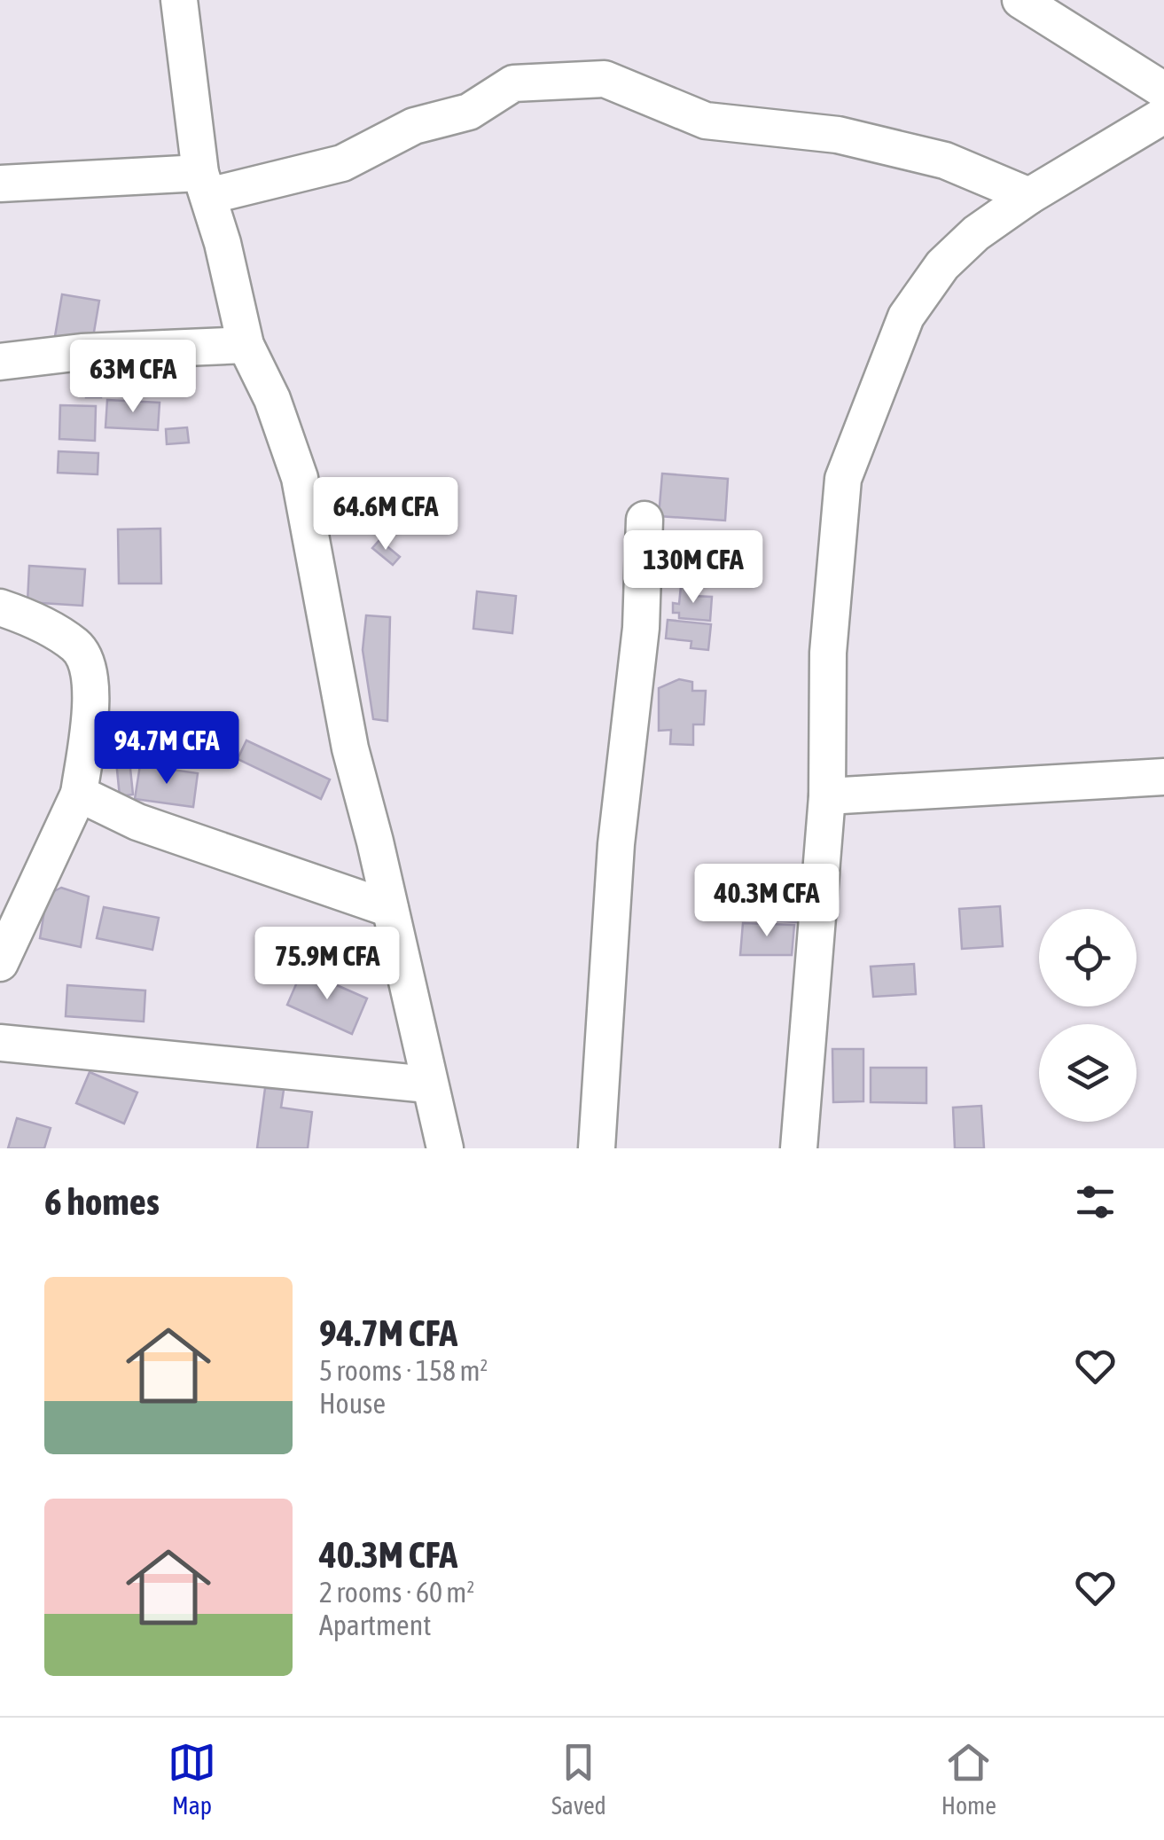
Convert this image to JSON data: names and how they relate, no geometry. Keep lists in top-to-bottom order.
{
  "page": {
    "price": [
      "63M CFA",
      "64.6M CFA",
      "130M CFA",
      "94.7M CFA",
      "40.3M CFA",
      "75.9M CFA"
    ],
    "heading": "6 homes",
    "list": [
      {
        "name": "94.7M CFA",
        "note": "5 rooms · 158 m² · House"
      },
      {
        "name": "40.3M CFA",
        "note": "2 rooms · 60 m² · Apartment"
      }
    ],
    "tabs": ["Map", "Saved", "Home"]
  }
}
